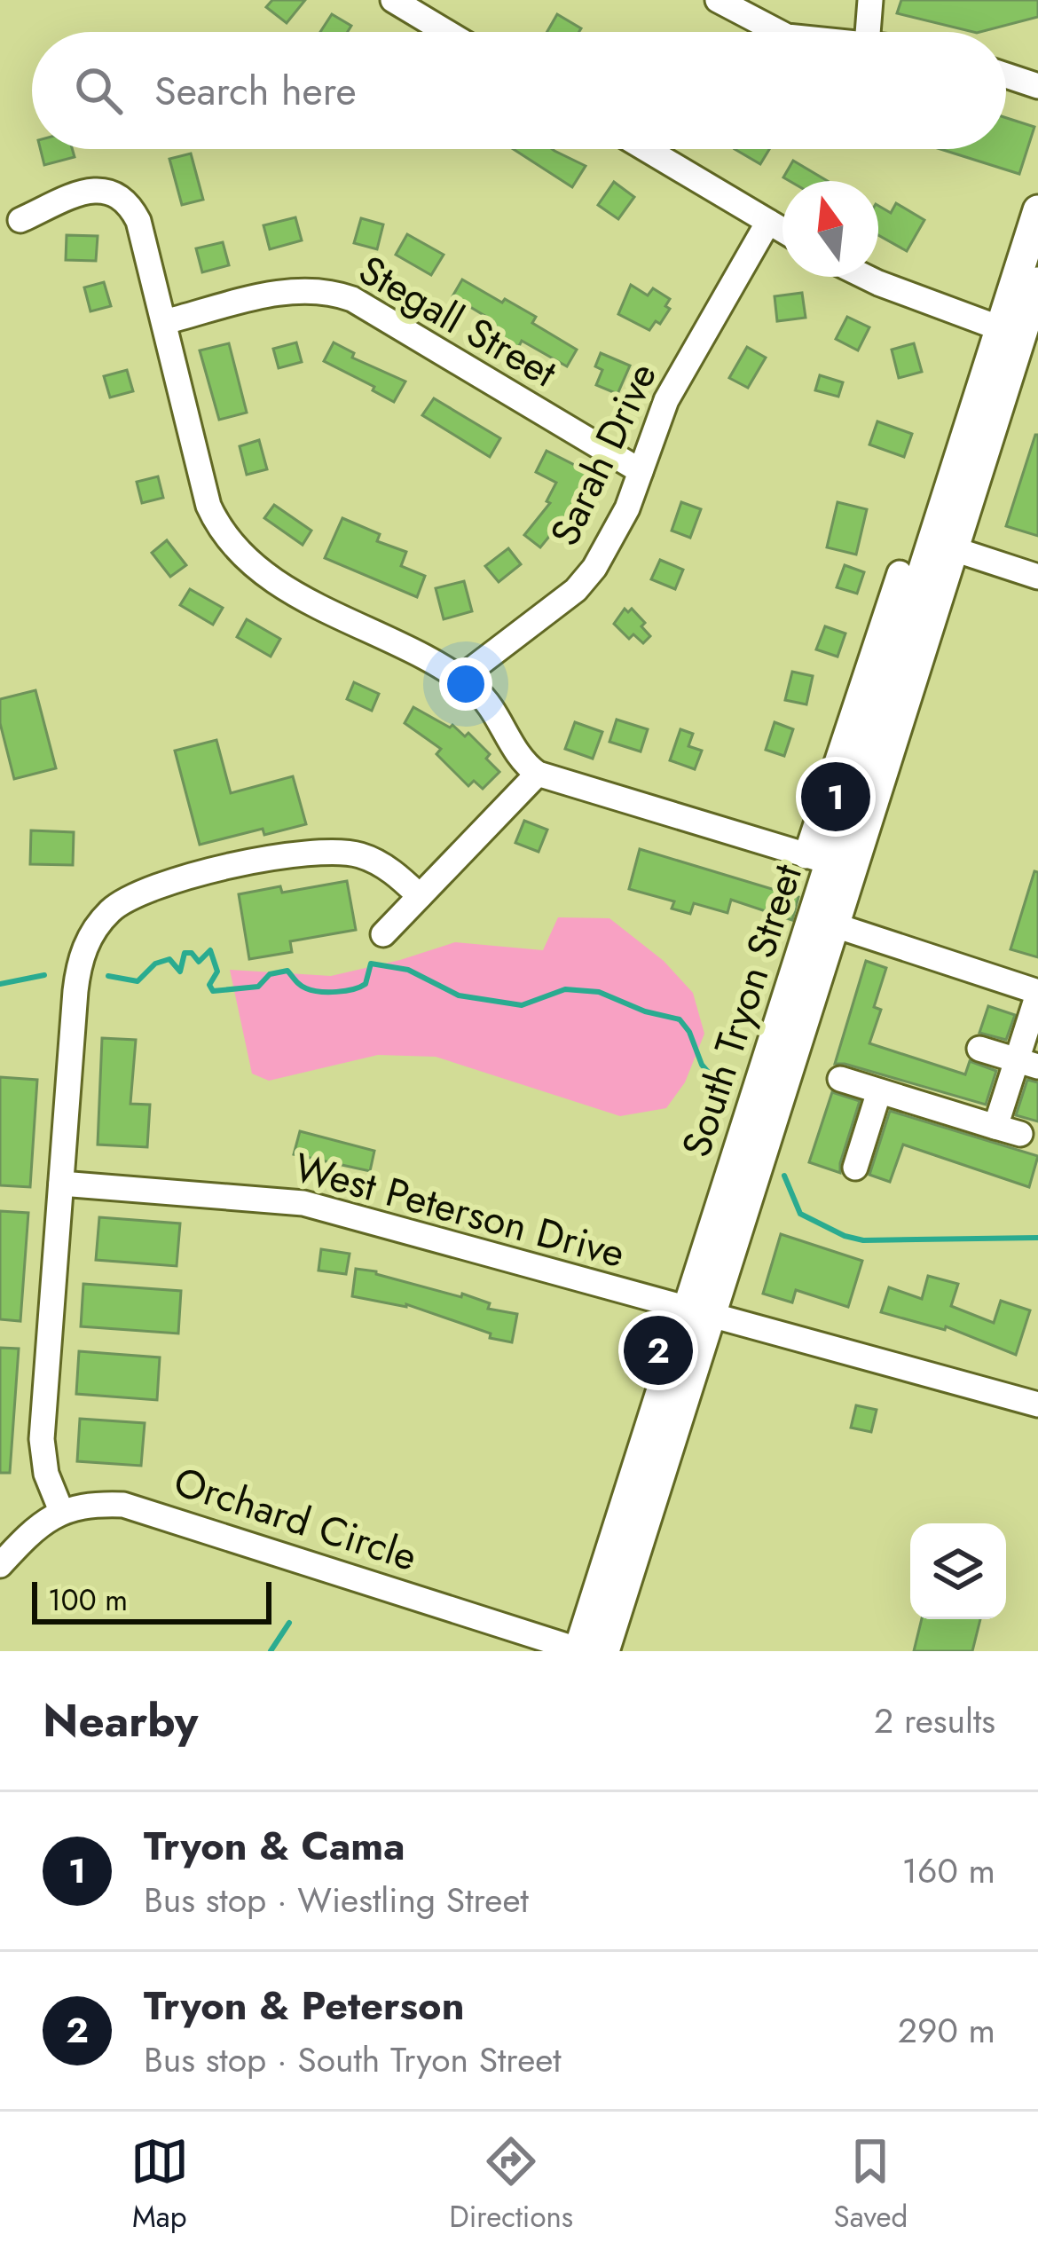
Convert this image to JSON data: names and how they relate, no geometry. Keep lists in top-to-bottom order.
{
  "streets": {
    "main road": ["South Tryon Street"],
    "street": [
      "Stegall Street",
      "Sarah Drive",
      "West Peterson Drive",
      "Orchard Circle"
    ]
  },
  "crossings": [
    ["Stegall Street", "Sarah Drive"],
    ["South Tryon Street", "West Peterson Drive"],
    ["South Tryon Street", "Orchard Circle"]
  ],
  "scale_bar": "100 m",
  "north": "top",
  "page": {
    "search": "Search here",
    "pins": ["1", "2"],
    "scale": "100 m",
    "heading": ["Nearby", "2 results"],
    "list": [
      {
        "mark": "1",
        "name": "Tryon & Cama",
        "note": "Bus stop · Wiestling Street",
        "value": "160 m"
      },
      {
        "mark": "2",
        "name": "Tryon & Peterson",
        "note": "Bus stop · South Tryon Street",
        "value": "290 m"
      }
    ],
    "nav": ["Map", "Directions", "Saved"]
  }
}
